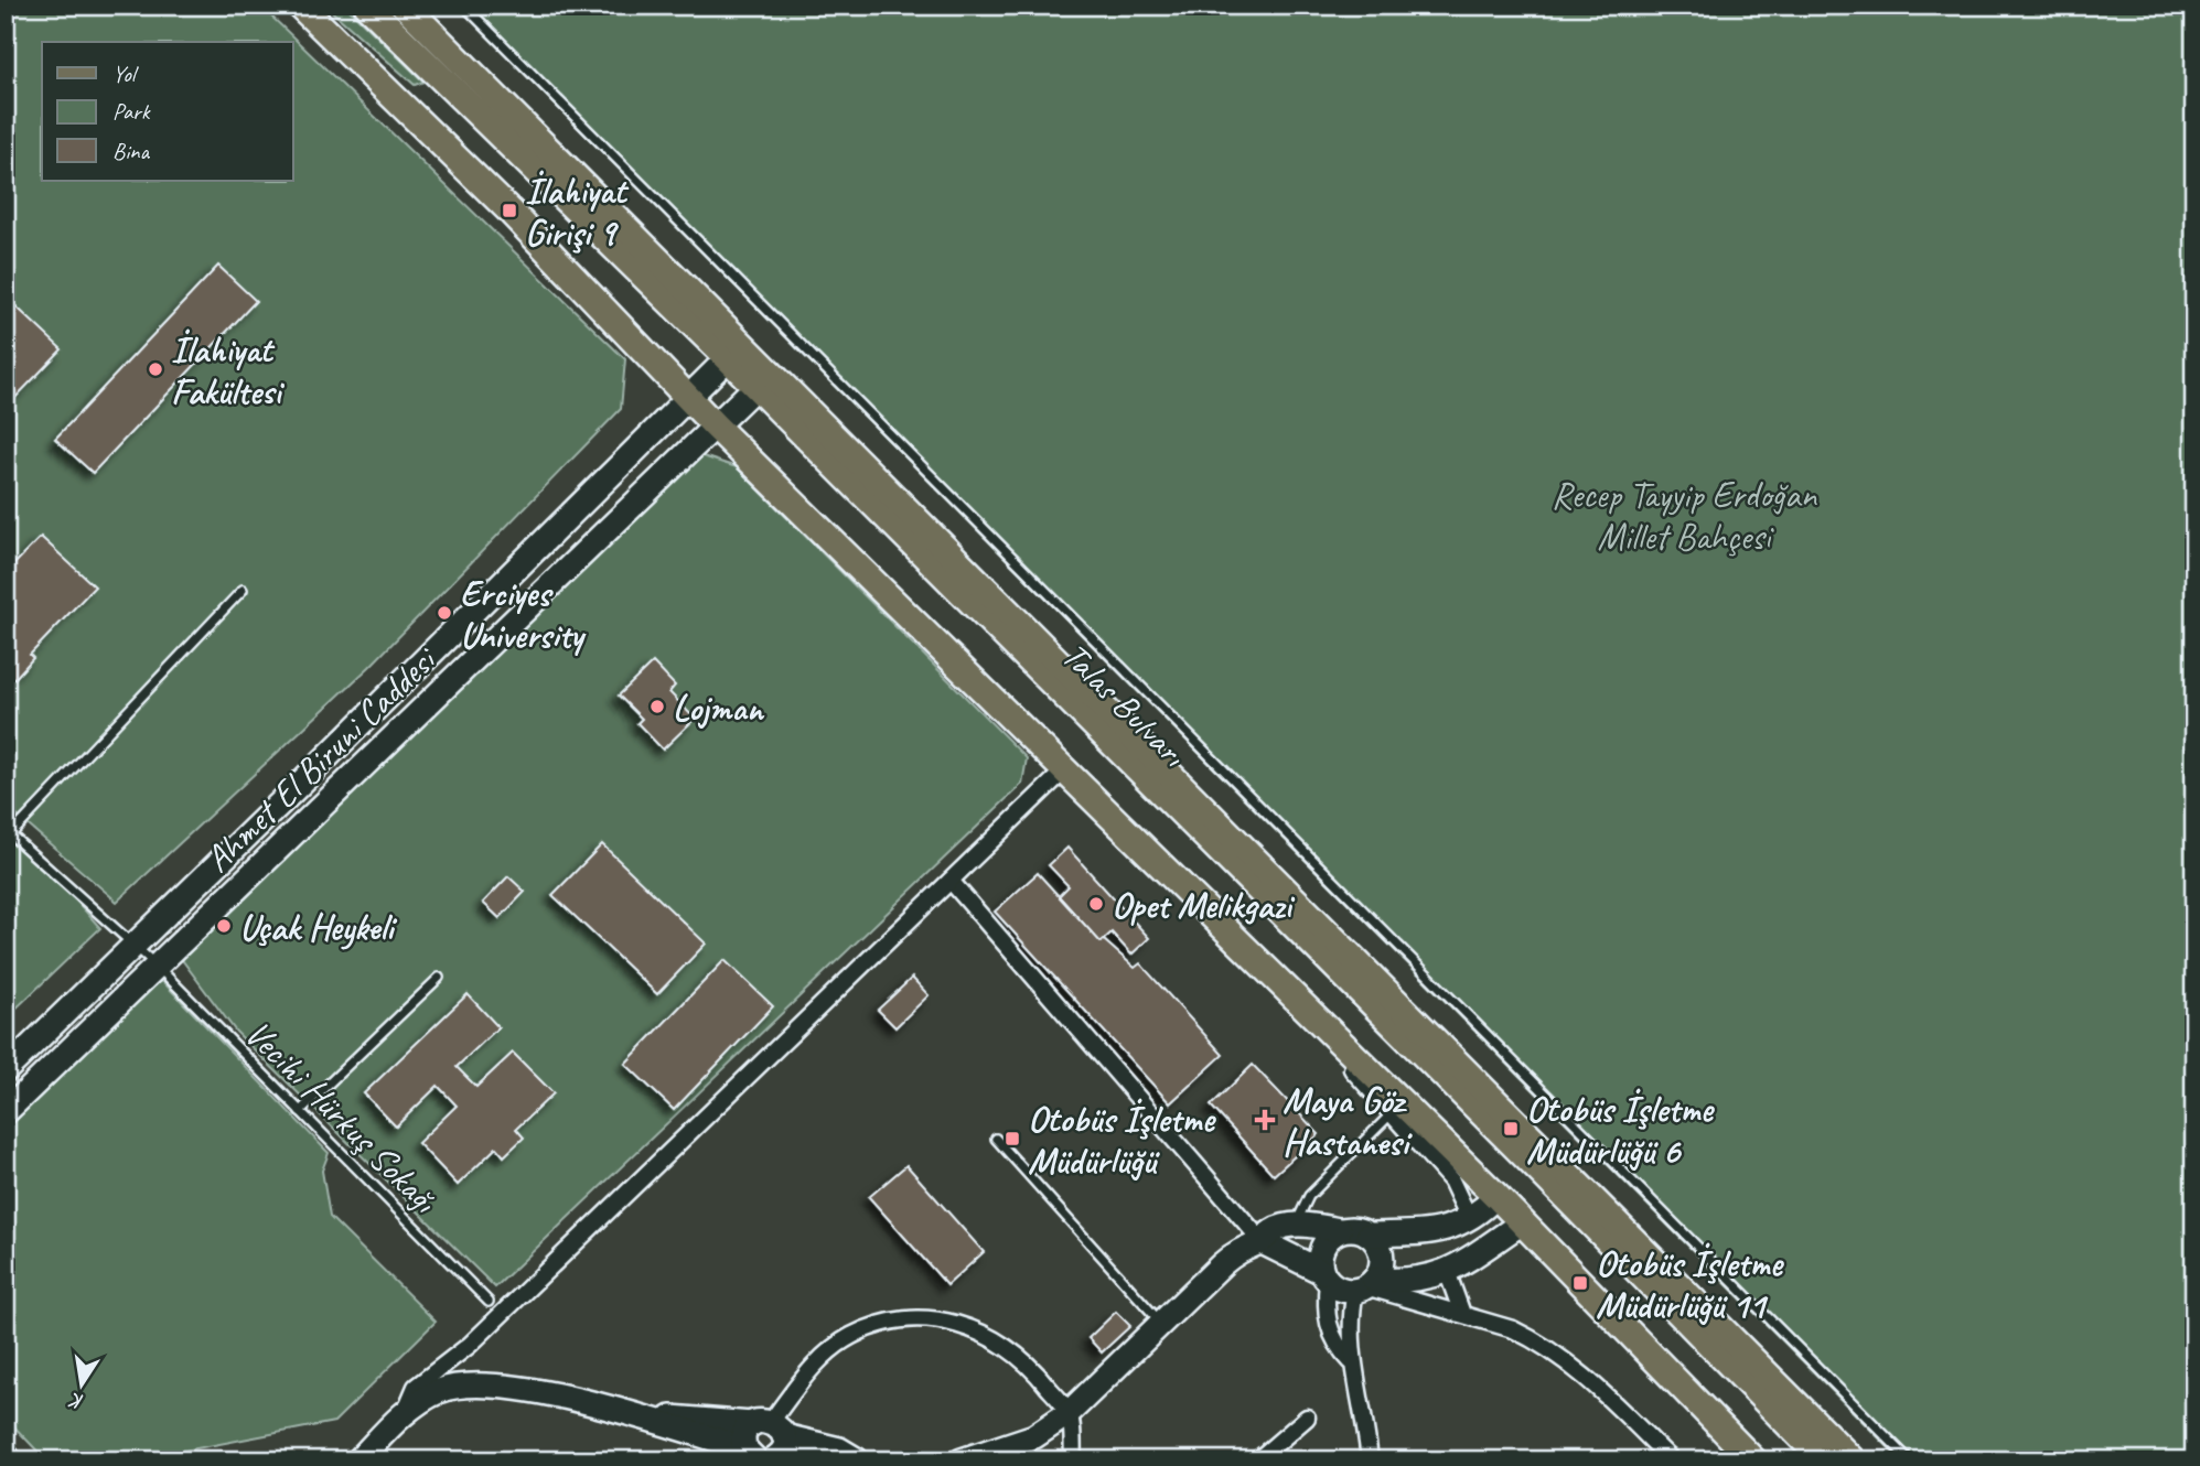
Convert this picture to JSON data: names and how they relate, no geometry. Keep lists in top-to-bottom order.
{
  "streets": {
    "main road": ["Talas Bulvarı"],
    "street": ["Ahmet El Biruni Caddesi"],
    "lane": ["Vecihi Hürkuş Sokağı"]
  },
  "crossings": [
    ["Talas Bulvarı", "Ahmet El Biruni Caddesi"],
    ["Ahmet El Biruni Caddesi", "Vecihi Hürkuş Sokağı"]
  ],
  "parks": ["Recep Tayyip Erdoğan Millet Bahçesi"],
  "places": {
    "transit": [
      "İlahiyat Girişi 9",
      "Otobüs İşletme Müdürlüğü 6",
      "Otobüs İşletme Müdürlüğü",
      "Otobüs İşletme Müdürlüğü 11"
    ],
    "other": [
      "İlahiyat Fakültesi",
      "Erciyes University",
      "Lojman",
      "Opet Melikgazi",
      "Uçak Heykeli"
    ],
    "health": ["Maya Göz Hastanesi"]
  },
  "legend": ["Yol", "Park", "Bina"],
  "north": "bottom"
}
